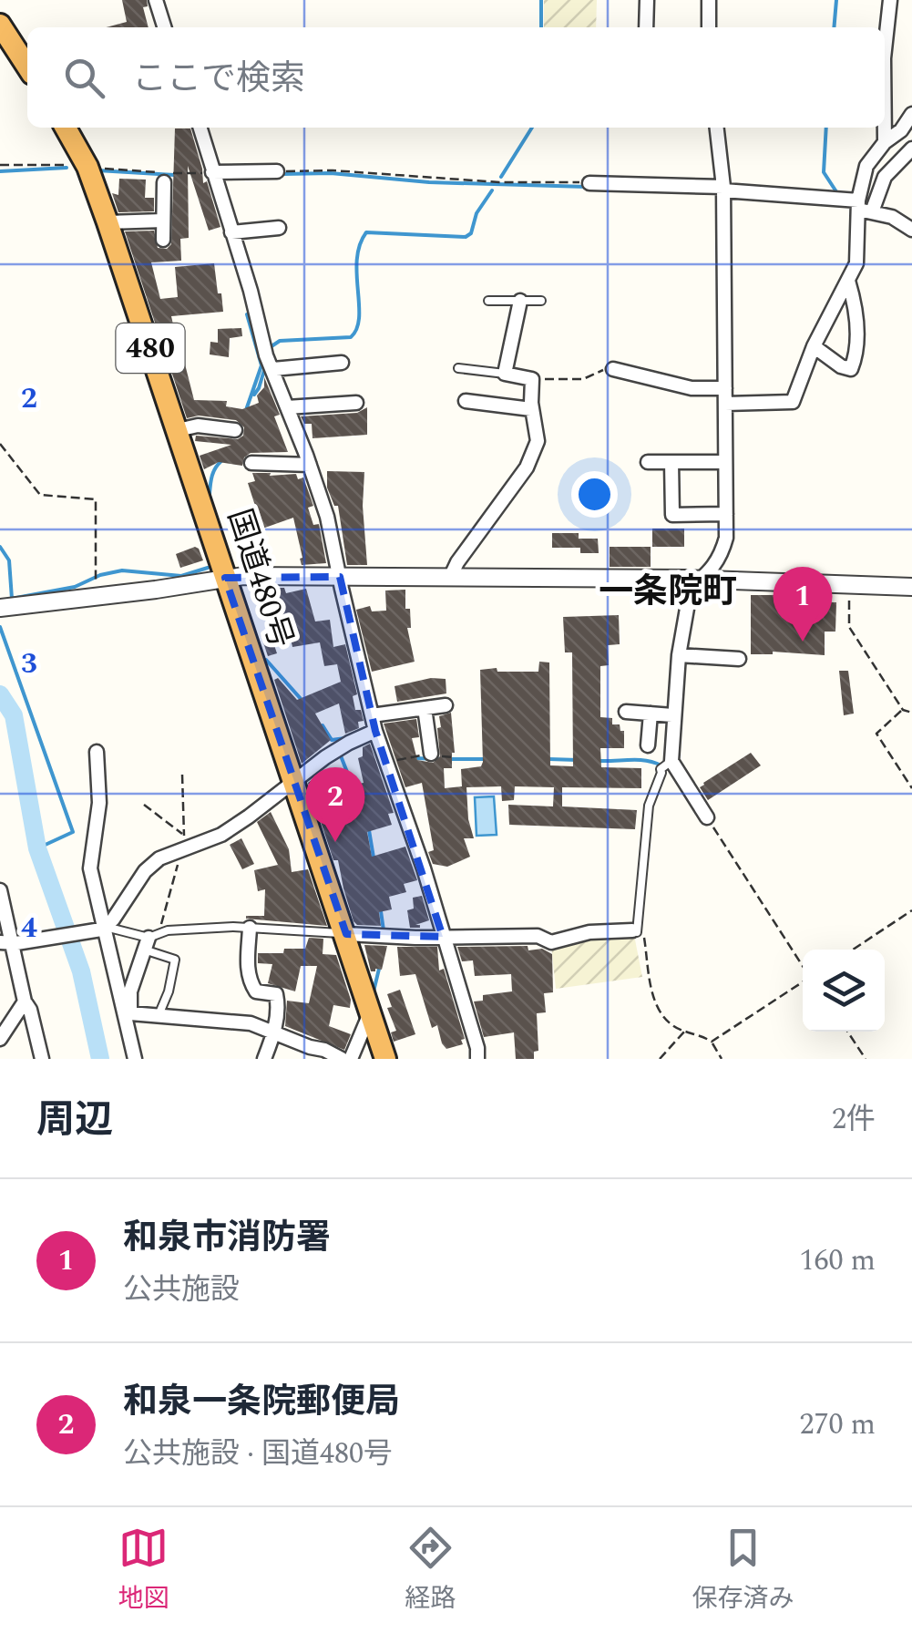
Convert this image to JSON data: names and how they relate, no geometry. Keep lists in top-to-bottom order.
{
  "streets": {
    "highway": ["480", "国道480号"]
  },
  "districts": ["一条院町"],
  "page": {
    "search": "ここで検索",
    "pins": ["1", "2"],
    "heading": ["周辺", "2件"],
    "list": [
      {
        "mark": "1",
        "name": "和泉市消防署",
        "note": "公共施設",
        "value": "160 m"
      },
      {
        "mark": "2",
        "name": "和泉一条院郵便局",
        "note": "公共施設 · 国道480号",
        "value": "270 m"
      }
    ],
    "nav": ["地図", "経路", "保存済み"]
  },
  "grid": {
    "rows": ["2", "3", "4"]
  }
}
